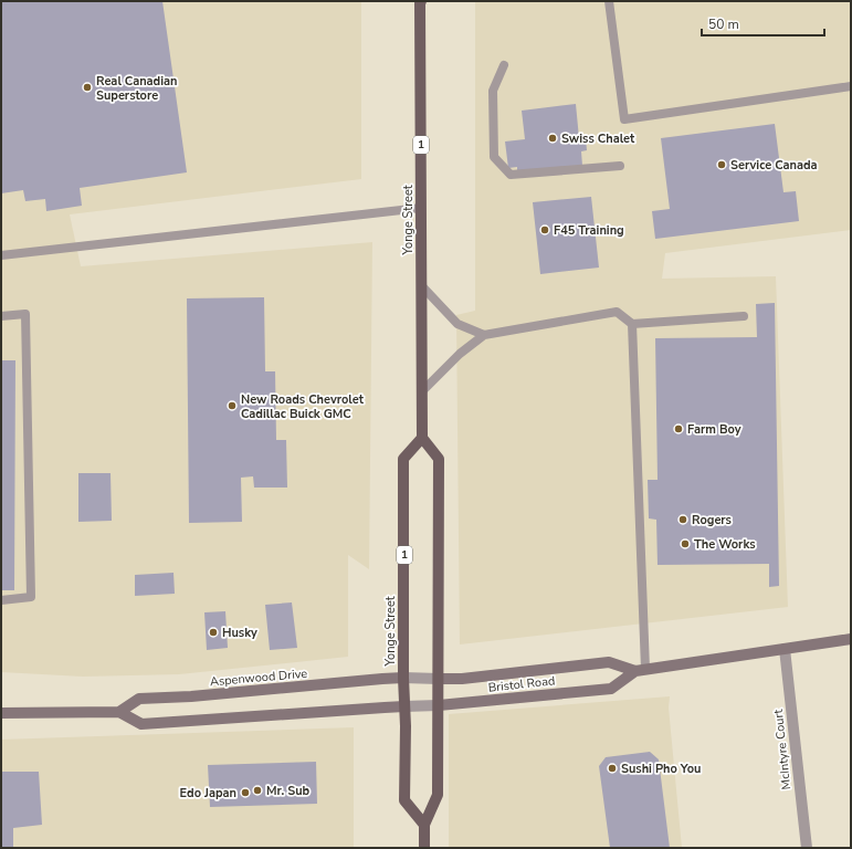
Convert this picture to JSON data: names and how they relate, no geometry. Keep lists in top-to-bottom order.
{
  "streets": {
    "main road": ["1", "Yonge Street"],
    "street": ["Aspenwood Drive", "Bristol Road", "McIntyre Court"]
  },
  "crossings": [
    ["Yonge Street", "Aspenwood Drive"],
    ["Yonge Street", "Bristol Road"],
    ["Aspenwood Drive", "Bristol Road"],
    ["Bristol Road", "McIntyre Court"]
  ],
  "places": [
    "Real Canadian Superstore",
    "Swiss Chalet",
    "Service Canada",
    "F45 Training",
    "New Roads Chevrolet Cadillac Buick GMC",
    "Farm Boy",
    "Rogers",
    "The Works",
    "Husky",
    "Sushi Pho You",
    "Mr. Sub",
    "Edo Japan"
  ],
  "scale_bar": "50 m"
}
